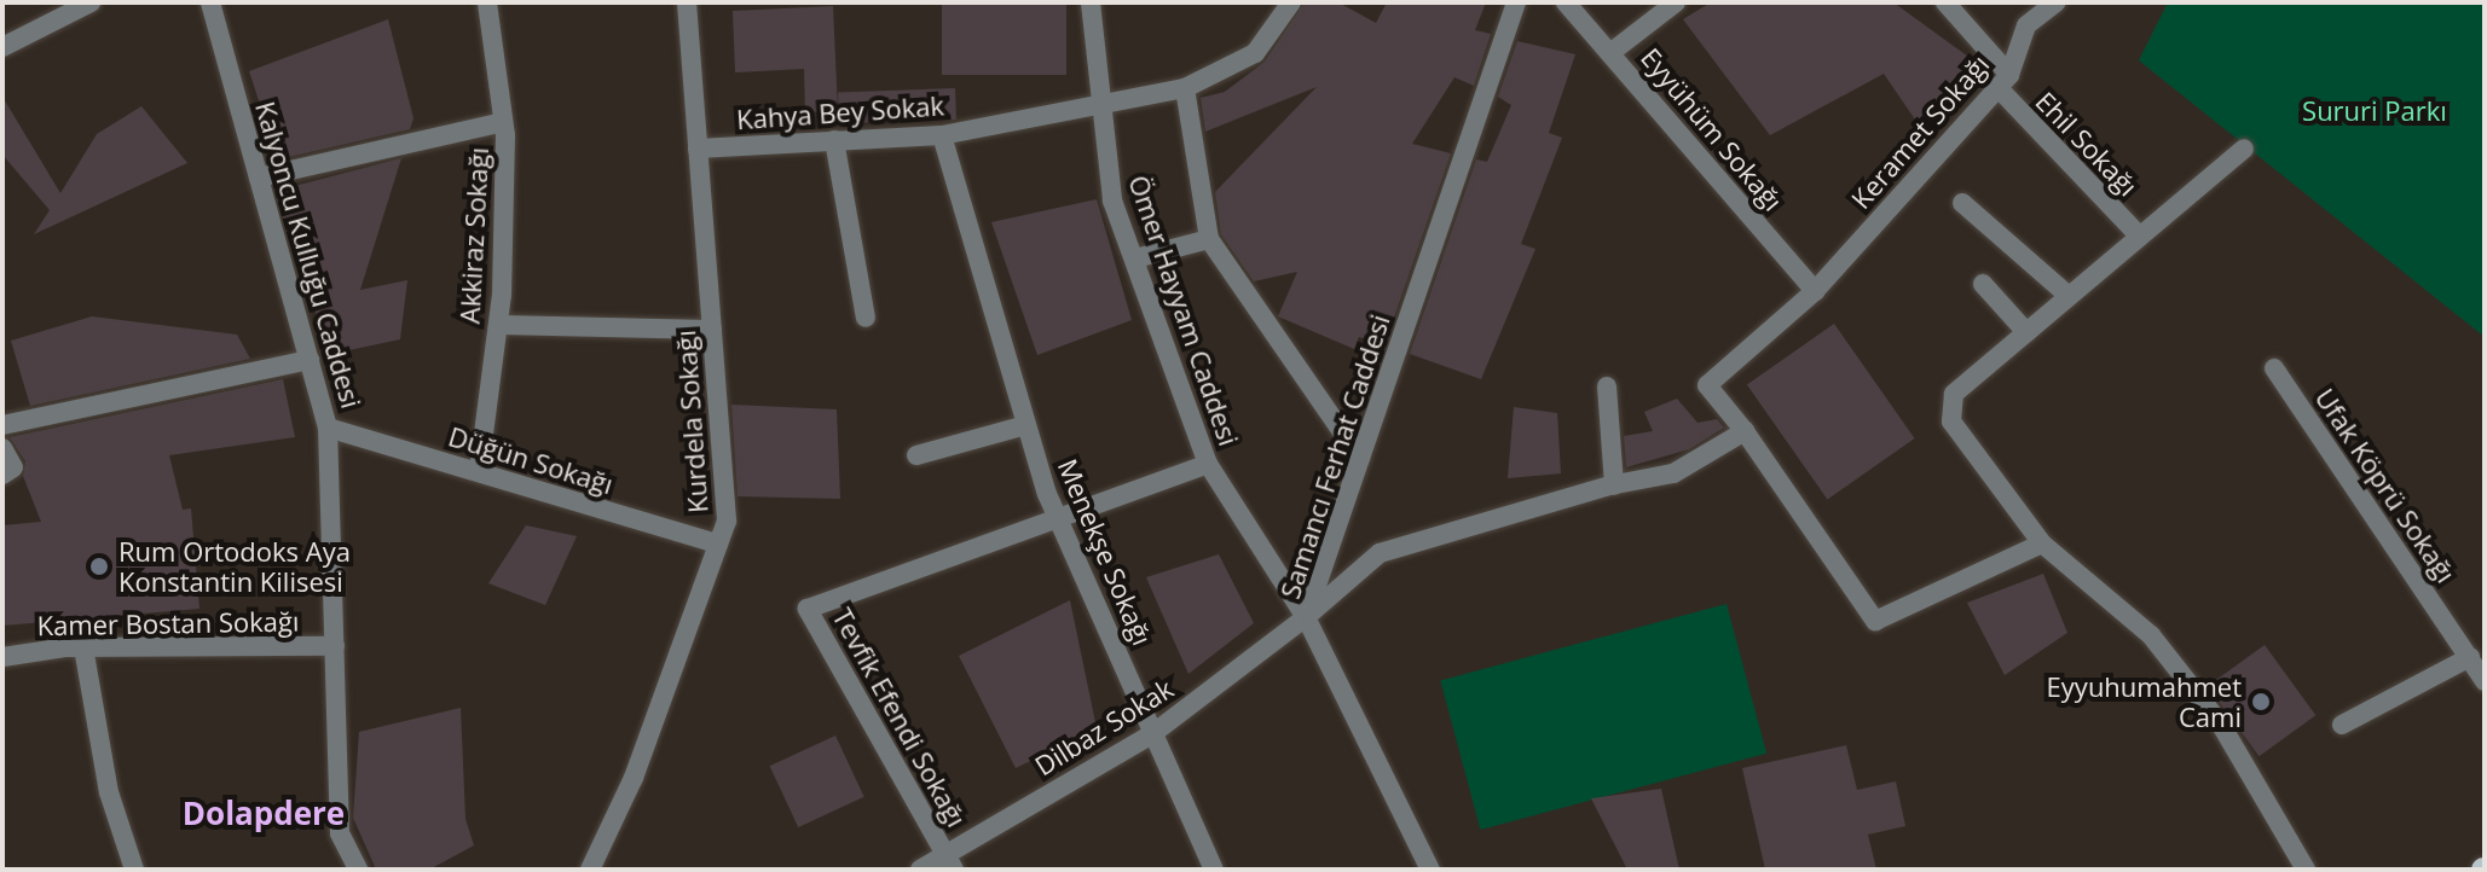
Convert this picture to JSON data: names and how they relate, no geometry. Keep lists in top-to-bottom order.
{
  "streets": {
    "street": [
      "Kahya Bey Sokak",
      "Eyyühüm Sokağı",
      "Keramet Sokağı",
      "Ehil Sokağı",
      "Akkiraz Sokağı",
      "Kalyoncu Kulluğu Caddesi",
      "Ömer Hayyam Caddesi",
      "Kurdela Sokağı",
      "Samancı Ferhat Caddesi",
      "Düğün Sokağı",
      "Ufak Köprü Sokağı",
      "Menekşe Sokağı",
      "Kamer Bostan Sokağı",
      "Tevfik Efendi Sokağı",
      "Dilbaz Sokak"
    ]
  },
  "crossings": [
    ["Kahya Bey Sokak", "Ömer Hayyam Caddesi"],
    ["Kahya Bey Sokak", "Kurdela Sokağı"],
    ["Kahya Bey Sokak", "Menekşe Sokağı"],
    ["Eyyühüm Sokağı", "Keramet Sokağı"],
    ["Keramet Sokağı", "Ehil Sokağı"],
    ["Keramet Sokağı", "Samancı Ferhat Caddesi"],
    ["Akkiraz Sokağı", "Düğün Sokağı"],
    ["Kalyoncu Kulluğu Caddesi", "Düğün Sokağı"],
    ["Kalyoncu Kulluğu Caddesi", "Kamer Bostan Sokağı"],
    ["Ömer Hayyam Caddesi", "Samancı Ferhat Caddesi"],
    ["Ömer Hayyam Caddesi", "Tevfik Efendi Sokağı"],
    ["Ömer Hayyam Caddesi", "Dilbaz Sokak"],
    ["Kurdela Sokağı", "Düğün Sokağı"],
    ["Samancı Ferhat Caddesi", "Dilbaz Sokak"],
    ["Menekşe Sokağı", "Tevfik Efendi Sokağı"],
    ["Menekşe Sokağı", "Dilbaz Sokak"],
    ["Tevfik Efendi Sokağı", "Dilbaz Sokak"]
  ],
  "districts": ["Dolapdere"],
  "parks": ["Sururi Parkı"],
  "places": ["Rum Ortodoks Aya Konstantin Kilisesi", "Eyyuhumahmet Cami"]
}
